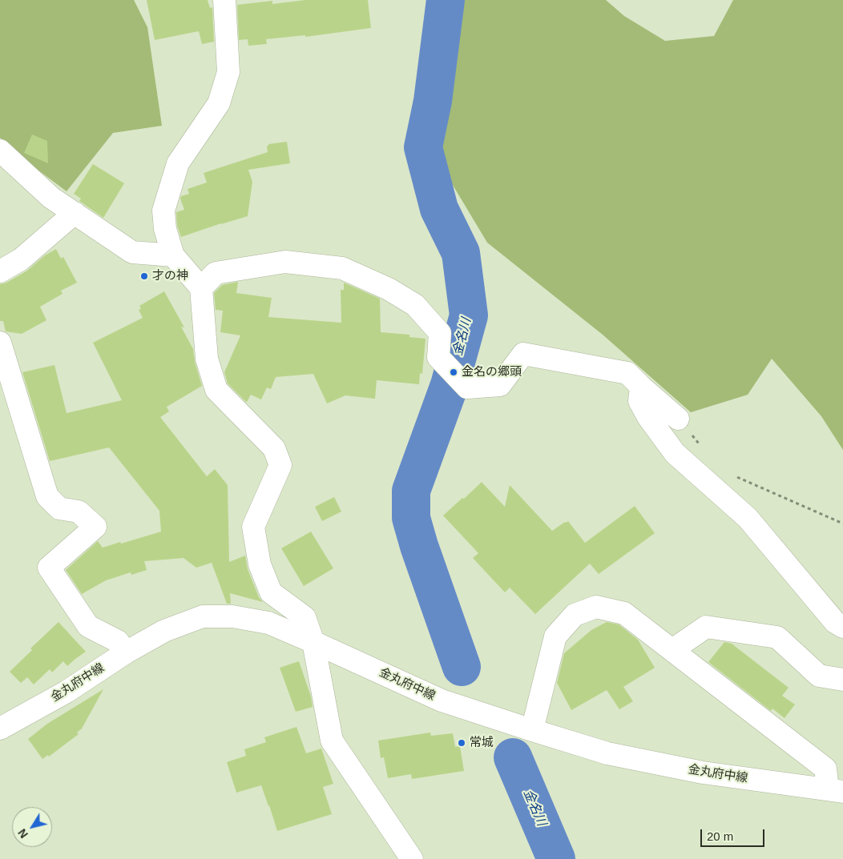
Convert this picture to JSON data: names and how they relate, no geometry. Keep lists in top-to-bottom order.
{
  "streets": {
    "street": ["金丸府中線"]
  },
  "water": ["金名川"],
  "places": ["才の神", "金名の郷頭", "常城"],
  "scale_bar": "20 m",
  "north": "bottom left"
}
